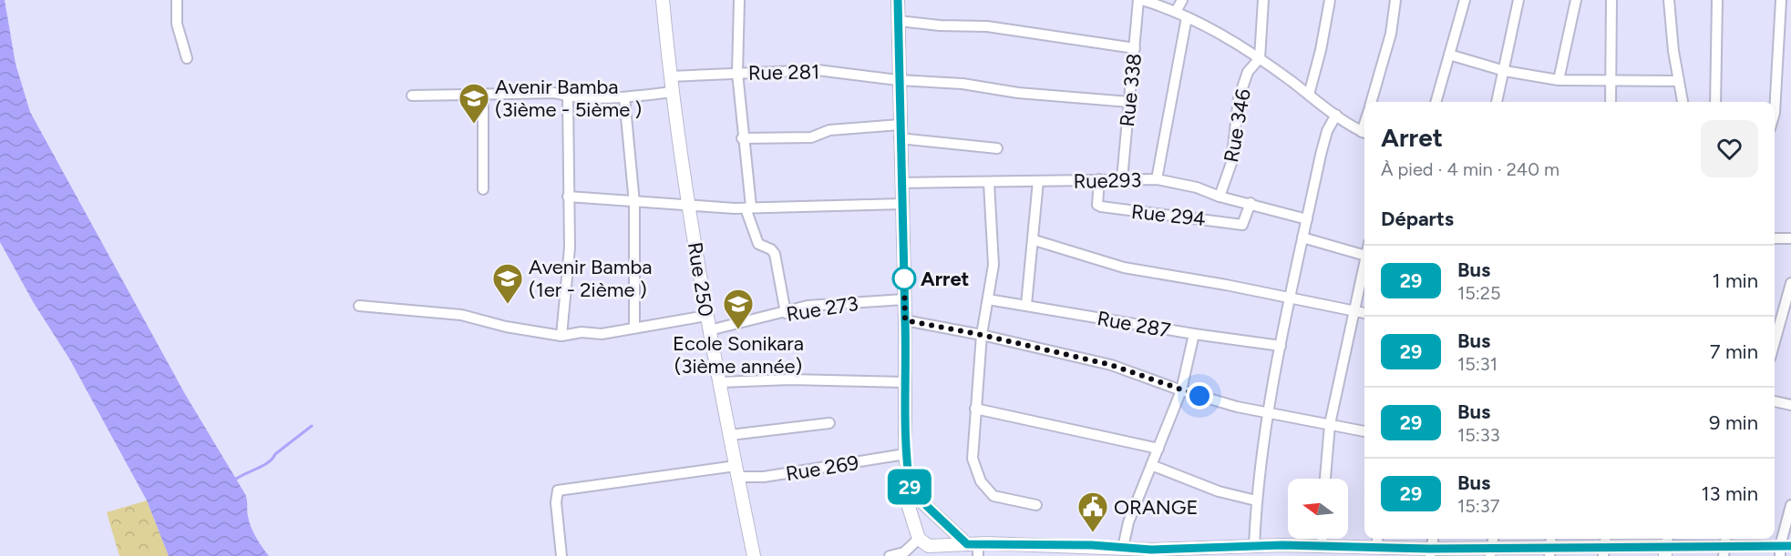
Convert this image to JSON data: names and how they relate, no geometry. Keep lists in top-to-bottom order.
{
  "streets": {
    "main road": ["Rue 250"],
    "street": [
      "Rue 281",
      "Rue 338",
      "Rue 346",
      "Rue293",
      "Rue 294",
      "Rue 273",
      "Rue 287",
      "Rue 269"
    ]
  },
  "crossings": [
    ["Rue 281", "Rue 338"],
    ["Rue 281", "Rue 250"],
    ["Rue 338", "Rue293"],
    ["Rue 346", "Rue293"],
    ["Rue293", "Rue 294"],
    ["Rue 250", "Rue 273"],
    ["Rue 250", "Rue 269"]
  ],
  "places": {
    "school or university": ["Avenir Bamba (3ième - 5ième )", "Avenir Bamba (1er - 2ième )", "Ecole Sonikara (3ième année)"],
    "other": ["Arret"],
    "public building": ["ORANGE"]
  },
  "lines": ["bus line 29"],
  "north": "left",
  "page": {
    "on_map": "29",
    "heading": [
      ["Arret", "À pied · 4 min · 240 m"],
      "Départs"
    ],
    "list": [
      {
        "mark": "29",
        "name": "Bus",
        "note": "15:25",
        "value": "1 min"
      },
      {
        "mark": "29",
        "name": "Bus",
        "note": "15:31",
        "value": "7 min"
      },
      {
        "mark": "29",
        "name": "Bus",
        "note": "15:33",
        "value": "9 min"
      },
      {
        "mark": "29",
        "name": "Bus",
        "note": "15:37",
        "value": "13 min"
      }
    ]
  }
}
